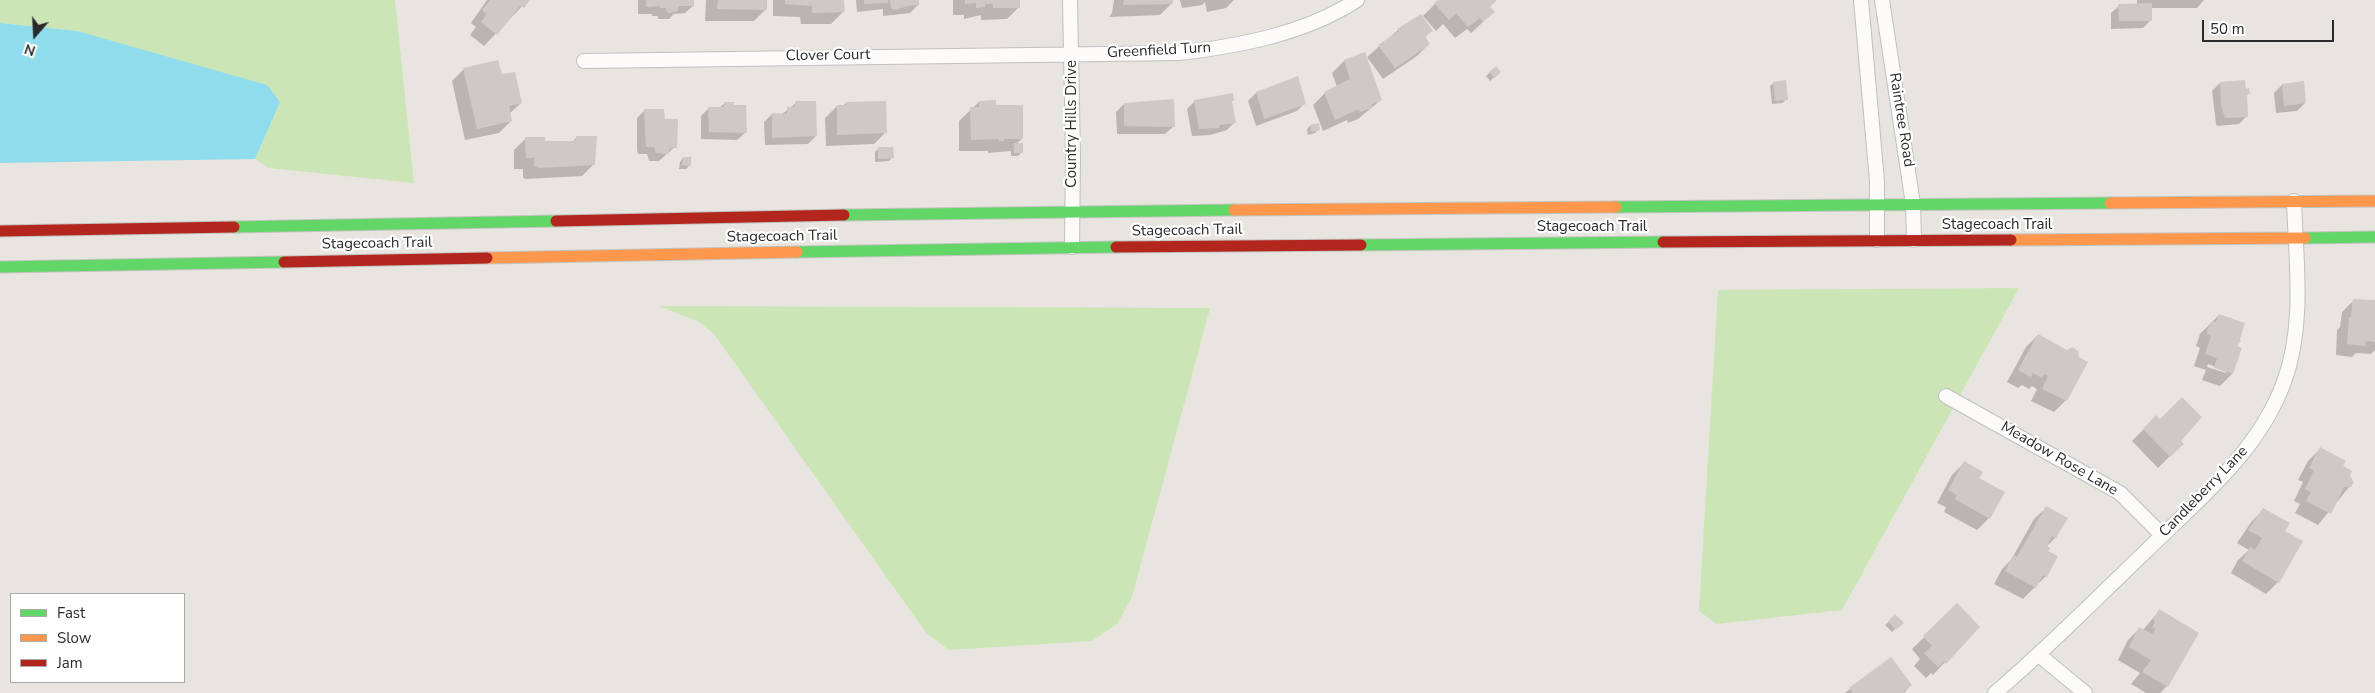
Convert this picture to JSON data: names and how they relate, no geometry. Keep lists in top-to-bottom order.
{
  "streets": {
    "main road": ["Stagecoach Trail"],
    "street": [
      "Greenfield Turn",
      "Clover Court",
      "Raintree Road",
      "Country Hills Drive",
      "Meadow Rose Lane",
      "Candleberry Lane"
    ]
  },
  "crossings": [
    ["Greenfield Turn", "Clover Court"],
    ["Greenfield Turn", "Country Hills Drive"],
    ["Clover Court", "Country Hills Drive"],
    ["Raintree Road", "Stagecoach Trail"],
    ["Country Hills Drive", "Stagecoach Trail"],
    ["Stagecoach Trail", "Candleberry Lane"],
    ["Meadow Rose Lane", "Candleberry Lane"]
  ],
  "legend": ["Fast", "Slow", "Jam"],
  "scale_bar": "50 m",
  "north": "bottom"
}
